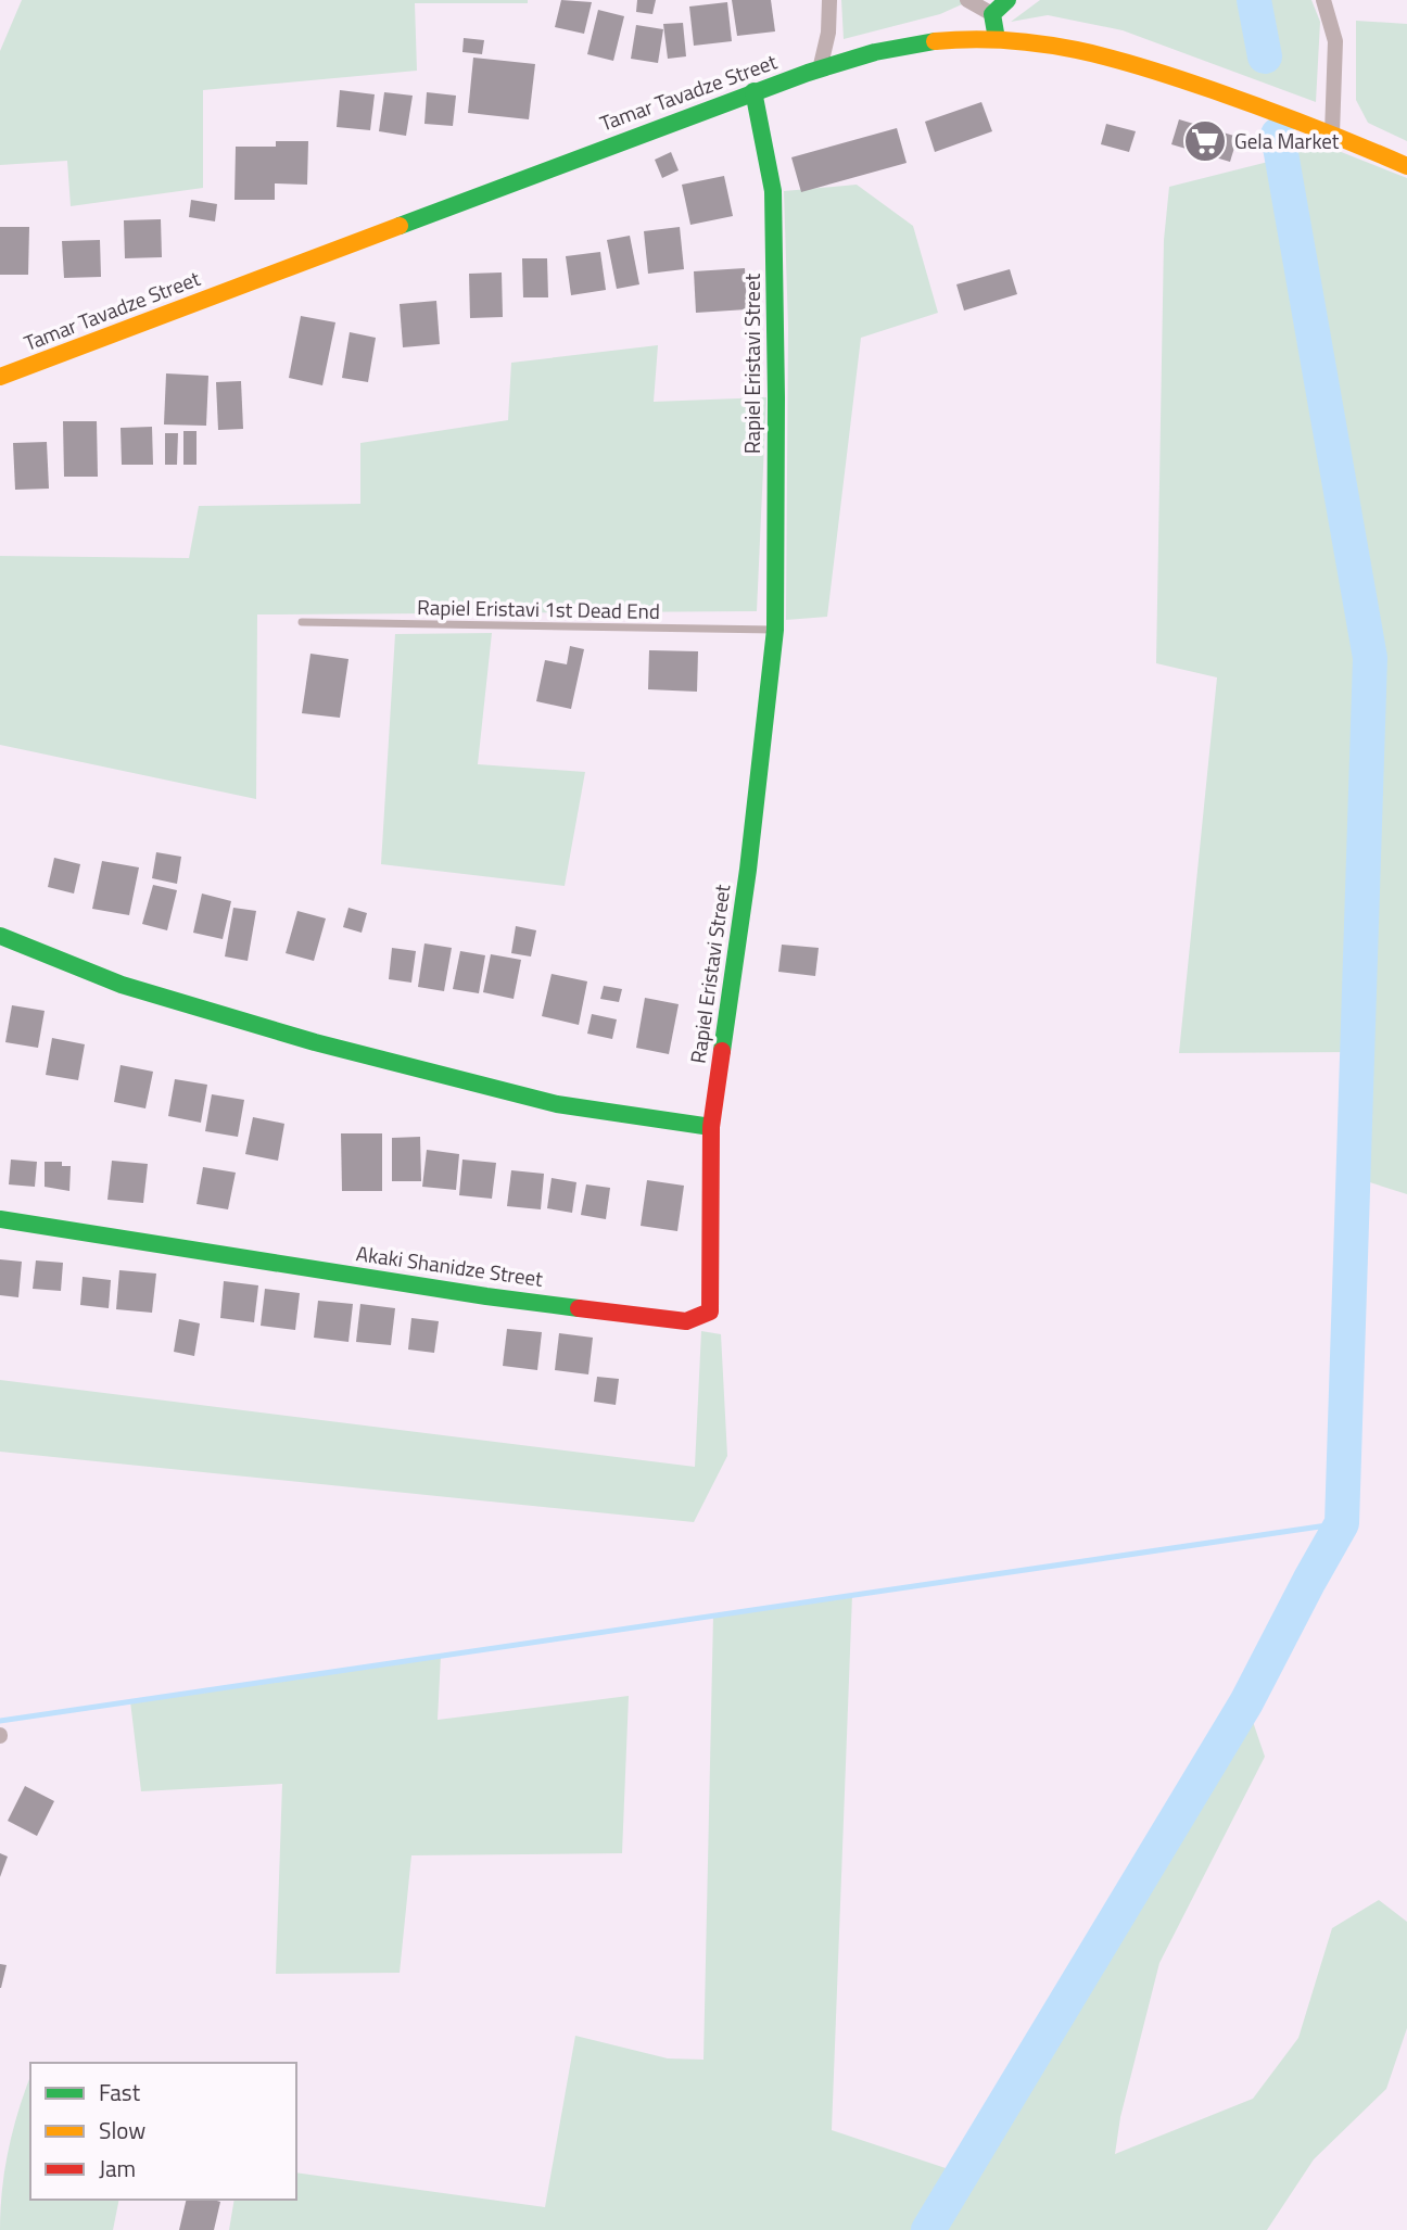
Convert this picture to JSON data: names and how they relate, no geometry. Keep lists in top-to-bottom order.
{
  "streets": {
    "main road": ["Tamar Tavadze Street", "Rapiel Eristavi Street", "Akaki Shanidze Street"],
    "lane": ["Rapiel Eristavi 1st Dead End"]
  },
  "crossings": [
    ["Tamar Tavadze Street", "Rapiel Eristavi Street"],
    ["Rapiel Eristavi Street", "Rapiel Eristavi 1st Dead End"],
    ["Rapiel Eristavi Street", "Akaki Shanidze Street"]
  ],
  "places": {
    "supermarket": ["Gela Market"]
  },
  "legend": ["Fast", "Slow", "Jam"]
}
